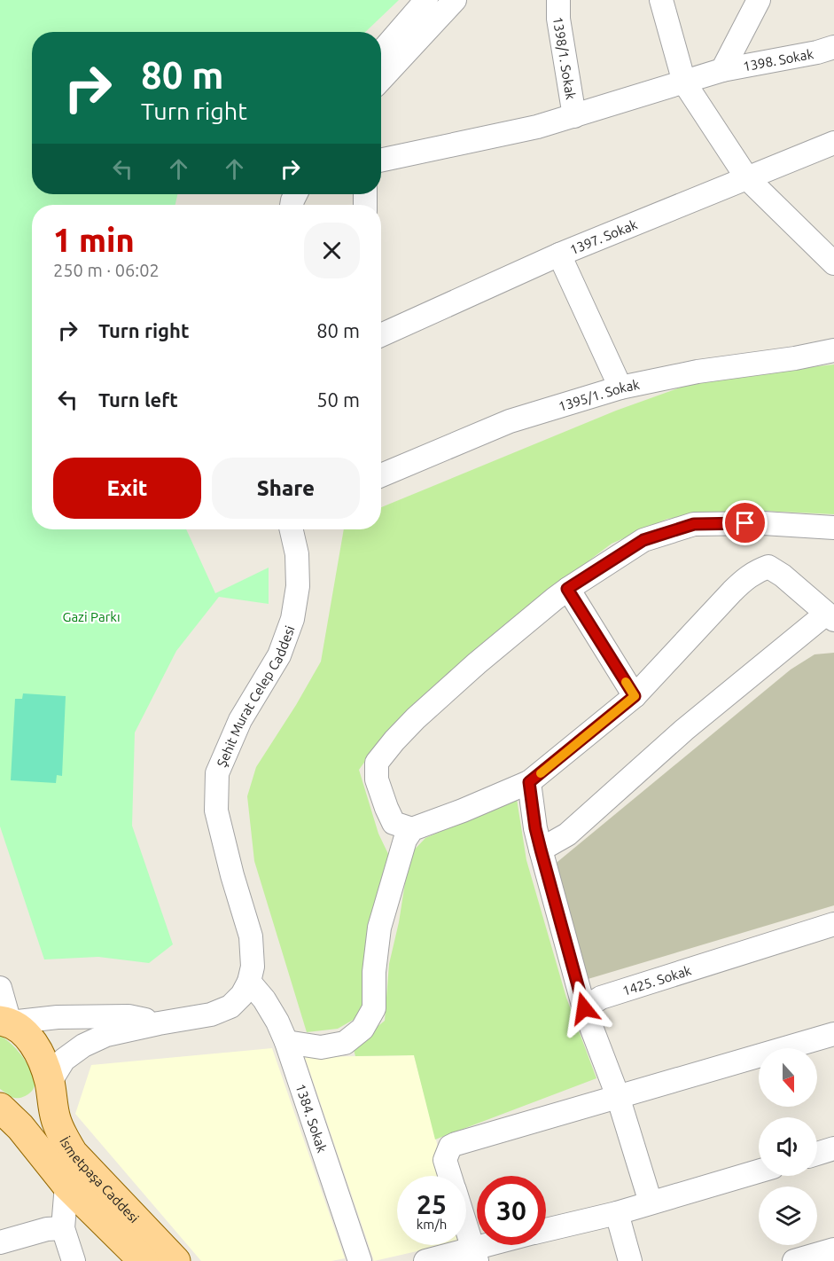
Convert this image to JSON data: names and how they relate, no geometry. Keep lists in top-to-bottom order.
{
  "streets": {
    "main road": ["İsmetpaşa Caddesi"],
    "street": [
      "1398/1. Sokak",
      "1398. Sokak",
      "1397. Sokak",
      "1395/1. Sokak",
      "Şehit Murat Celep Caddesi",
      "1425. Sokak",
      "1384. Sokak"
    ]
  },
  "crossings": [
    ["1398/1. Sokak", "1398. Sokak"],
    ["Şehit Murat Celep Caddesi", "1384. Sokak"],
    ["Şehit Murat Celep Caddesi", "İsmetpaşa Caddesi"]
  ],
  "parks": ["Gazi Parkı"],
  "north": "bottom",
  "page": {
    "turn": ["80 m", "Turn right"],
    "heading": ["1 min", "250 m · 06:02"],
    "list": [
      {
        "name": "Turn right",
        "value": "80 m"
      },
      {
        "name": "Turn left",
        "value": "50 m"
      }
    ],
    "buttons": ["Exit", "Share"],
    "speed": "25 km/h",
    "limit": "30"
  }
}
